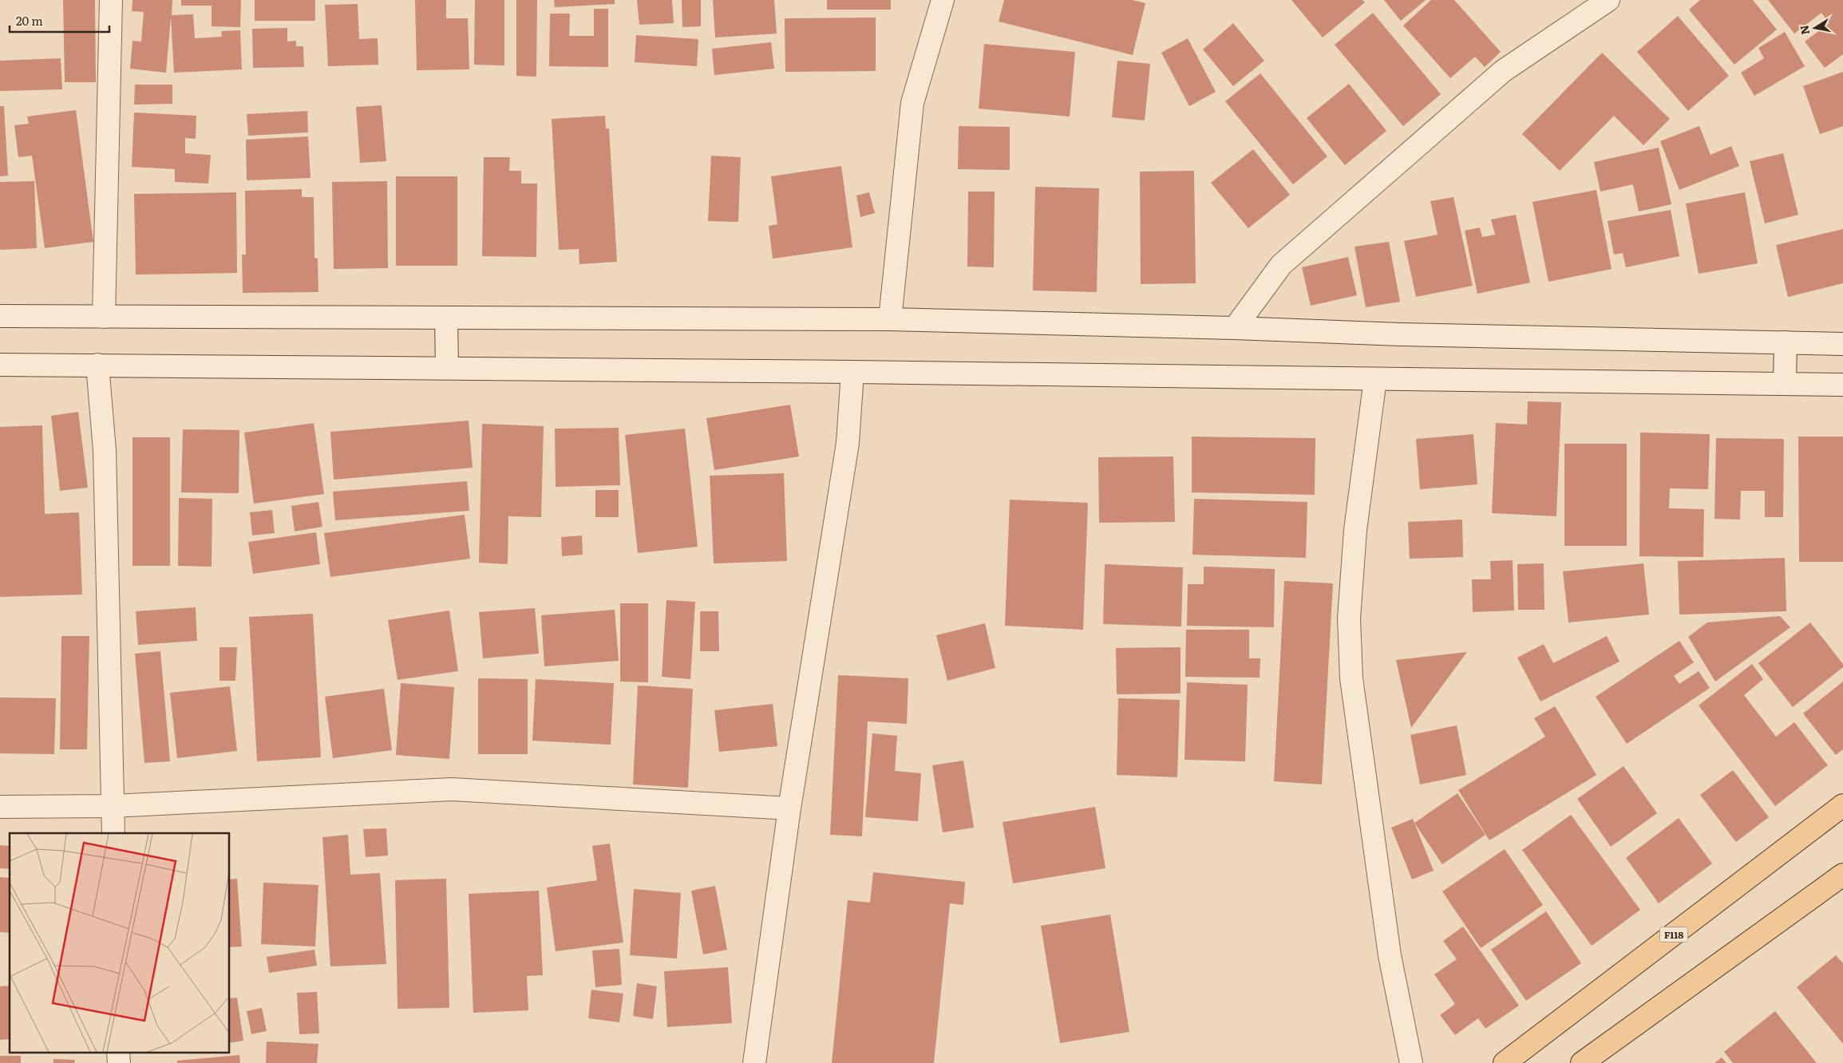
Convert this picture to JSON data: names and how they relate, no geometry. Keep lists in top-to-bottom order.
{
  "streets": {
    "main road": ["F118"]
  },
  "scale_bar": "20 m",
  "north": "left"
}
